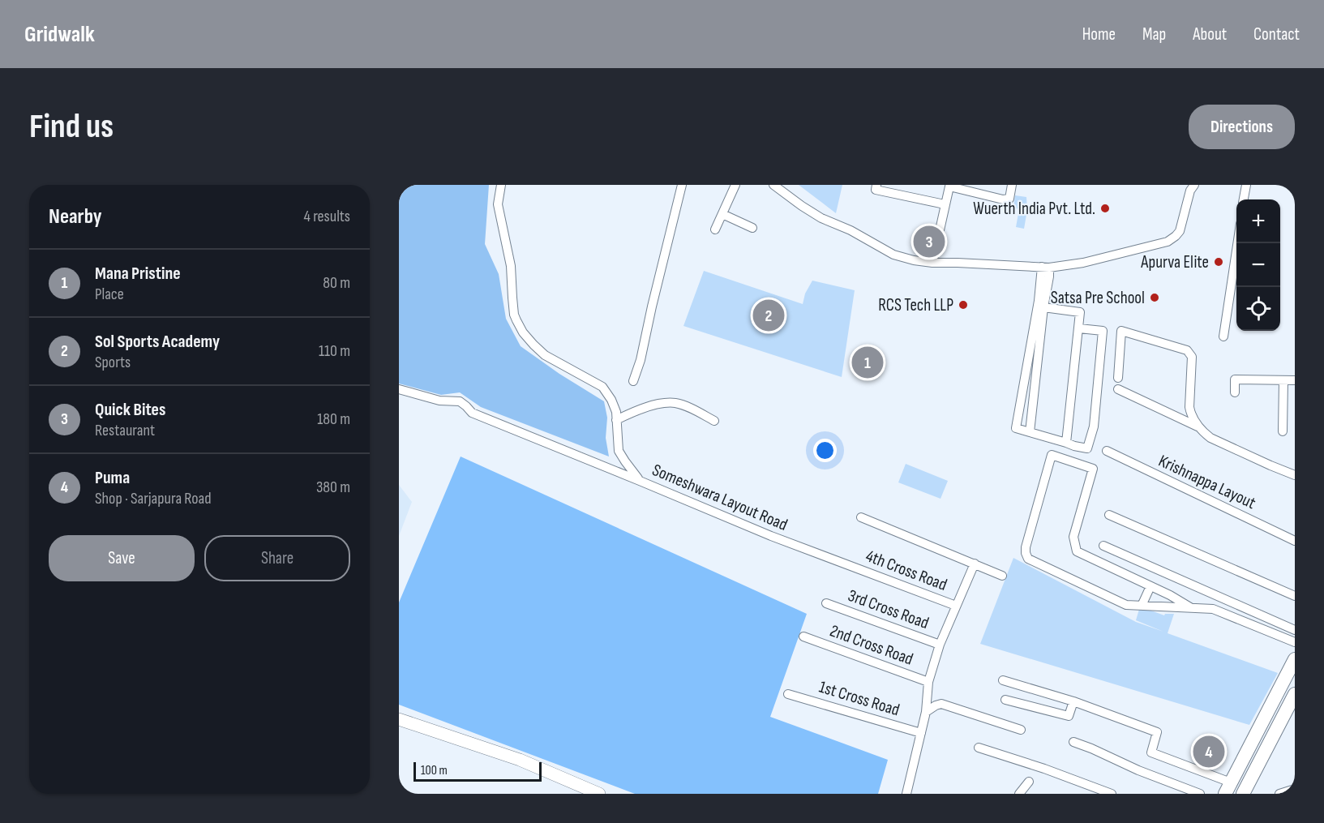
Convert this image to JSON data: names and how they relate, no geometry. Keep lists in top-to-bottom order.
{
  "streets": {
    "street": [
      "Krishnappa Layout",
      "Someshwara Layout Road",
      "4th Cross Road",
      "3rd Cross Road",
      "2nd Cross Road",
      "1st Cross Road"
    ]
  },
  "crossings": [
    ["Someshwara Layout Road", "4th Cross Road"]
  ],
  "places": [
    "Wuerth India Pvt. Ltd.",
    "Apurva Elite",
    "Satsa Pre School",
    "RCS Tech LLP"
  ],
  "scale_bar": "100 m",
  "page": {
    "header": "Gridwalk",
    "nav": [
      "Home",
      "Map",
      "About",
      "Contact"
    ],
    "buttons": [
      "Directions",
      ["Save", "Share"]
    ],
    "title": "Find us",
    "heading": ["Nearby", "4 results"],
    "map_buttons": ["+", "−"],
    "pins": [
      "3",
      "2",
      "1",
      "4"
    ],
    "list": [
      {
        "mark": "1",
        "name": "Mana Pristine",
        "note": "Place",
        "value": "80 m"
      },
      {
        "mark": "2",
        "name": "Sol Sports Academy",
        "note": "Sports",
        "value": "110 m"
      },
      {
        "mark": "3",
        "name": "Quick Bites",
        "note": "Restaurant",
        "value": "180 m"
      },
      {
        "mark": "4",
        "name": "Puma",
        "note": "Shop · Sarjapura Road",
        "value": "380 m"
      }
    ],
    "scale": "100 m"
  }
}
